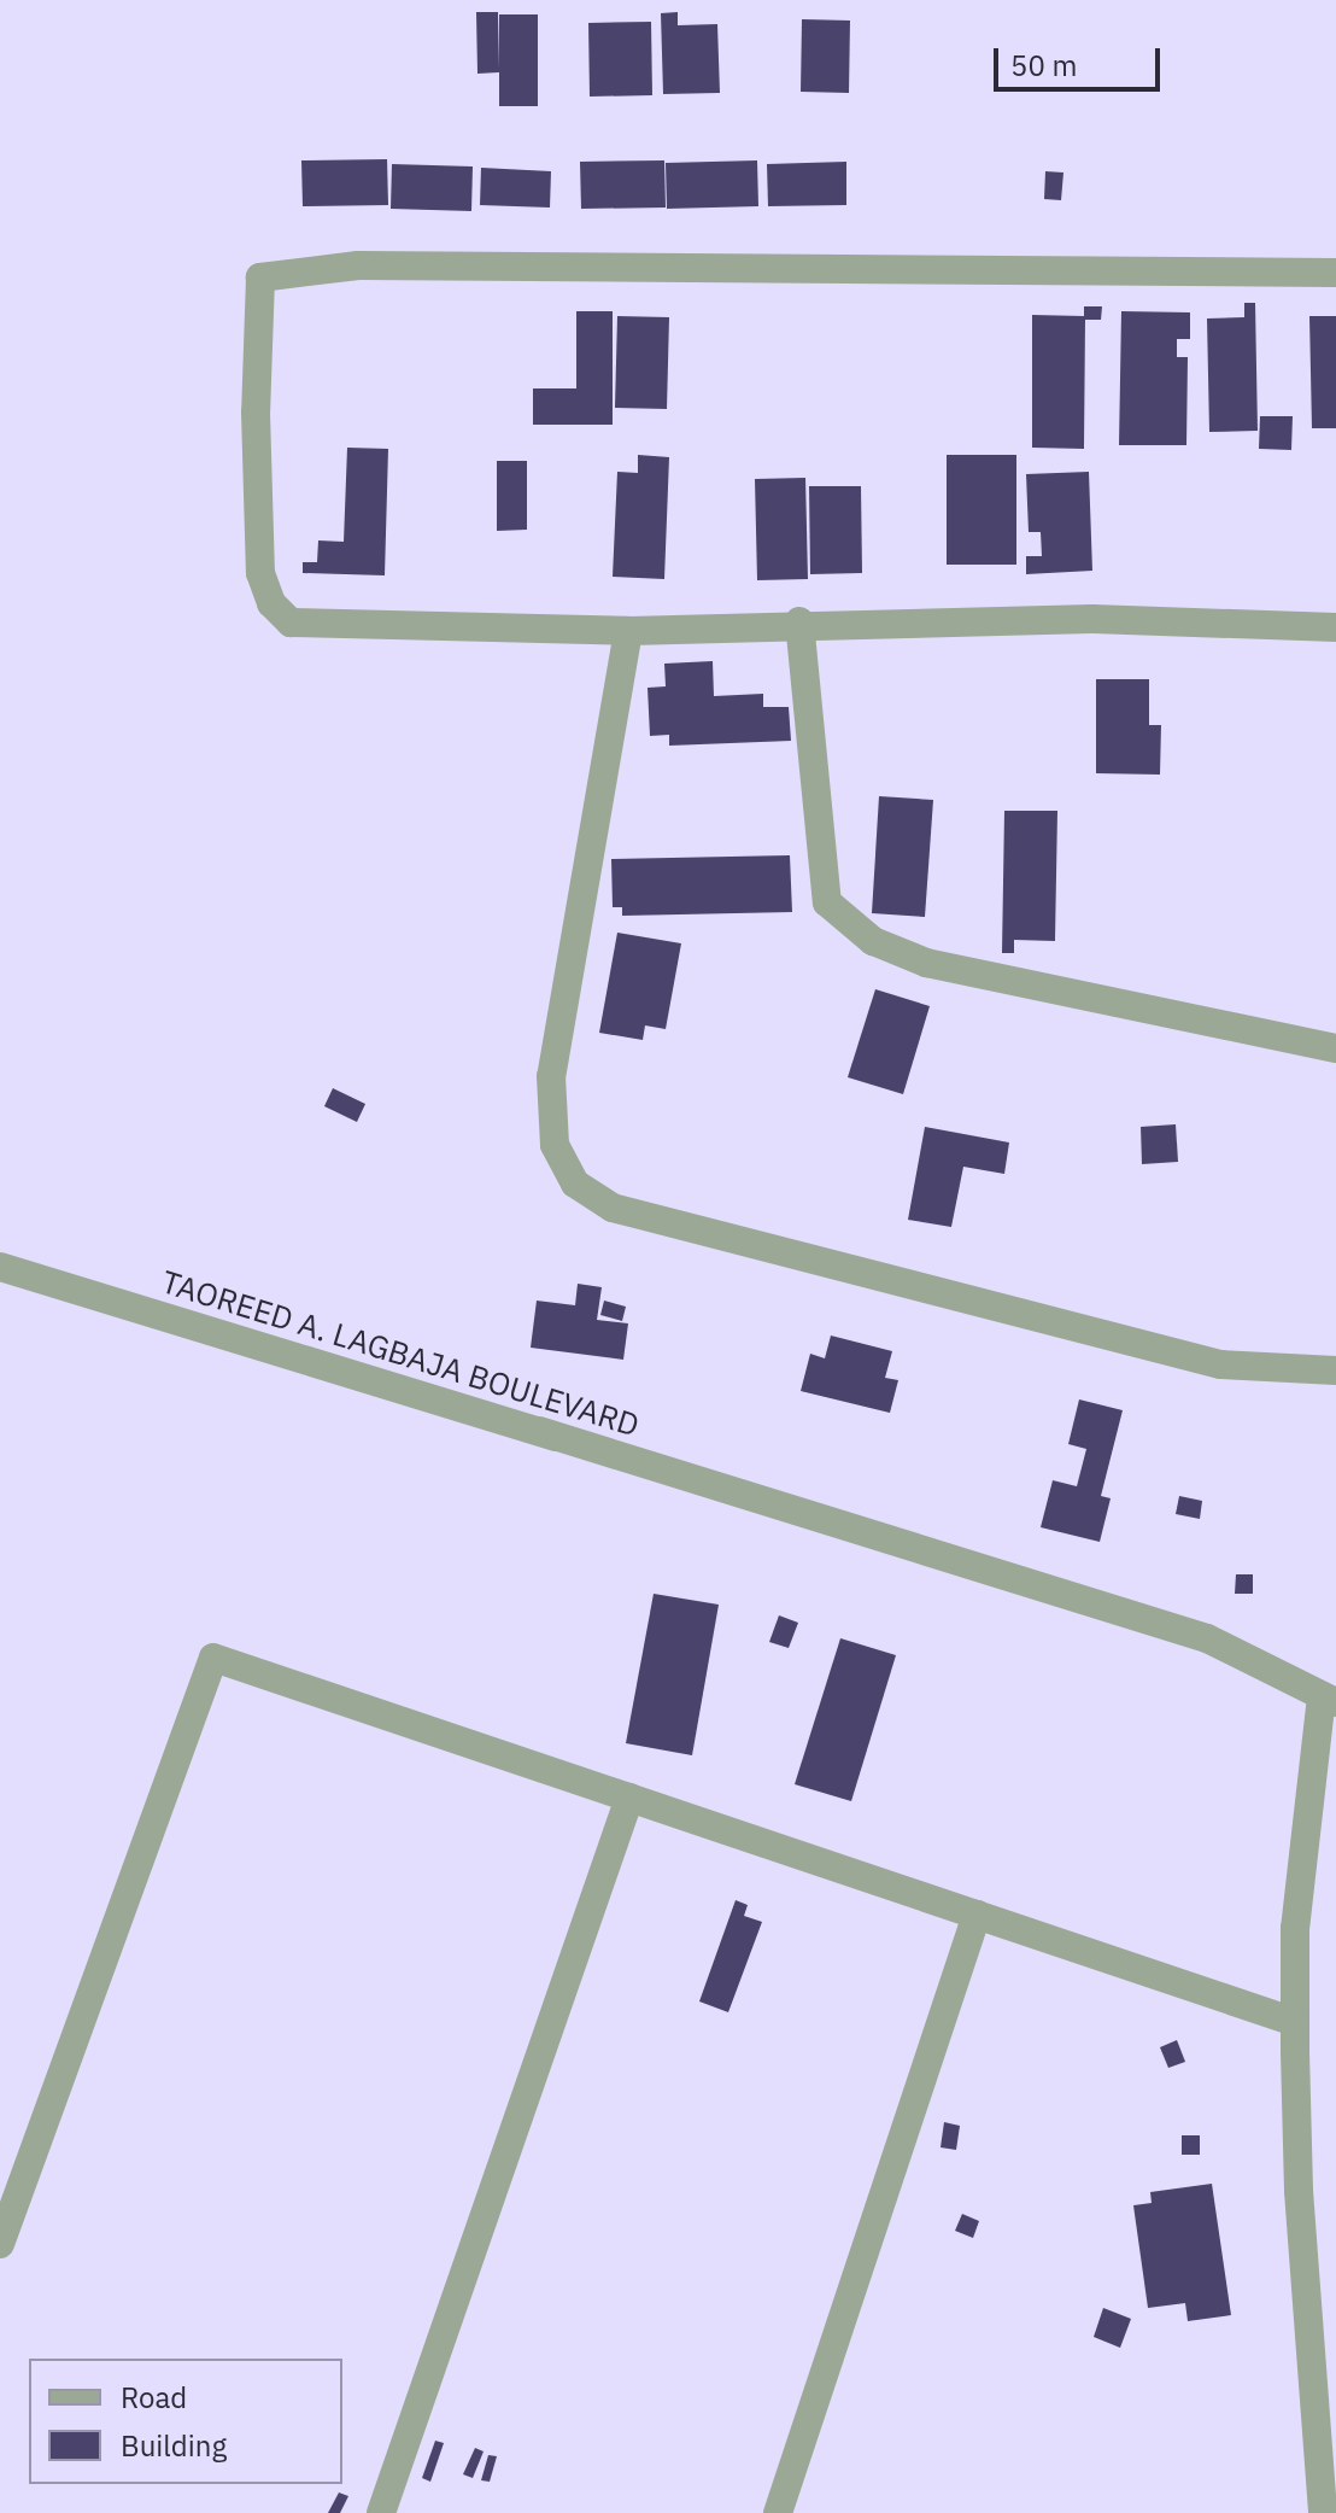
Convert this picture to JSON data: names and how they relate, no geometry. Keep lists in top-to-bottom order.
{
  "streets": {
    "street": ["TAOREED A. LAGBAJA BOULEVARD"]
  },
  "legend": ["Road", "Building"],
  "scale_bar": "50 m"
}
